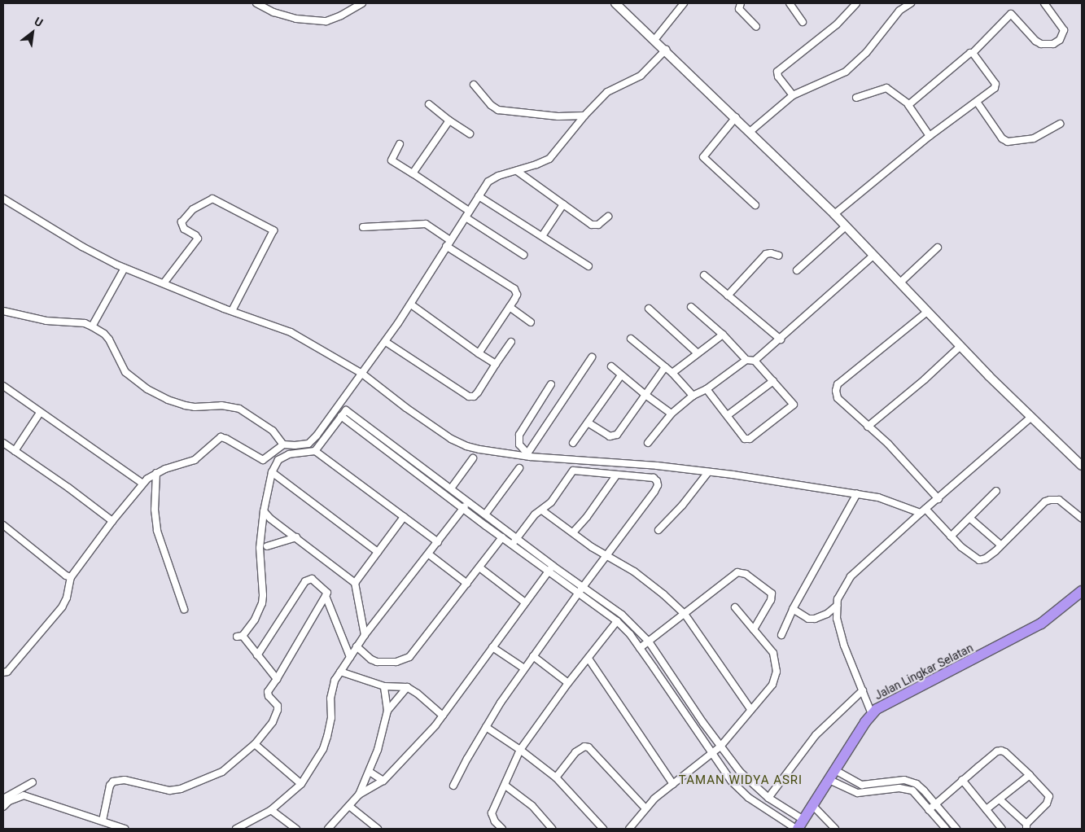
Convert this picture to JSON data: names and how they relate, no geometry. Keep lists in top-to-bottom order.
{
  "streets": {
    "highway": ["Jalan Lingkar Selatan"]
  },
  "districts": ["TAMAN WIDYA ASRI"],
  "north": "top right"
}
